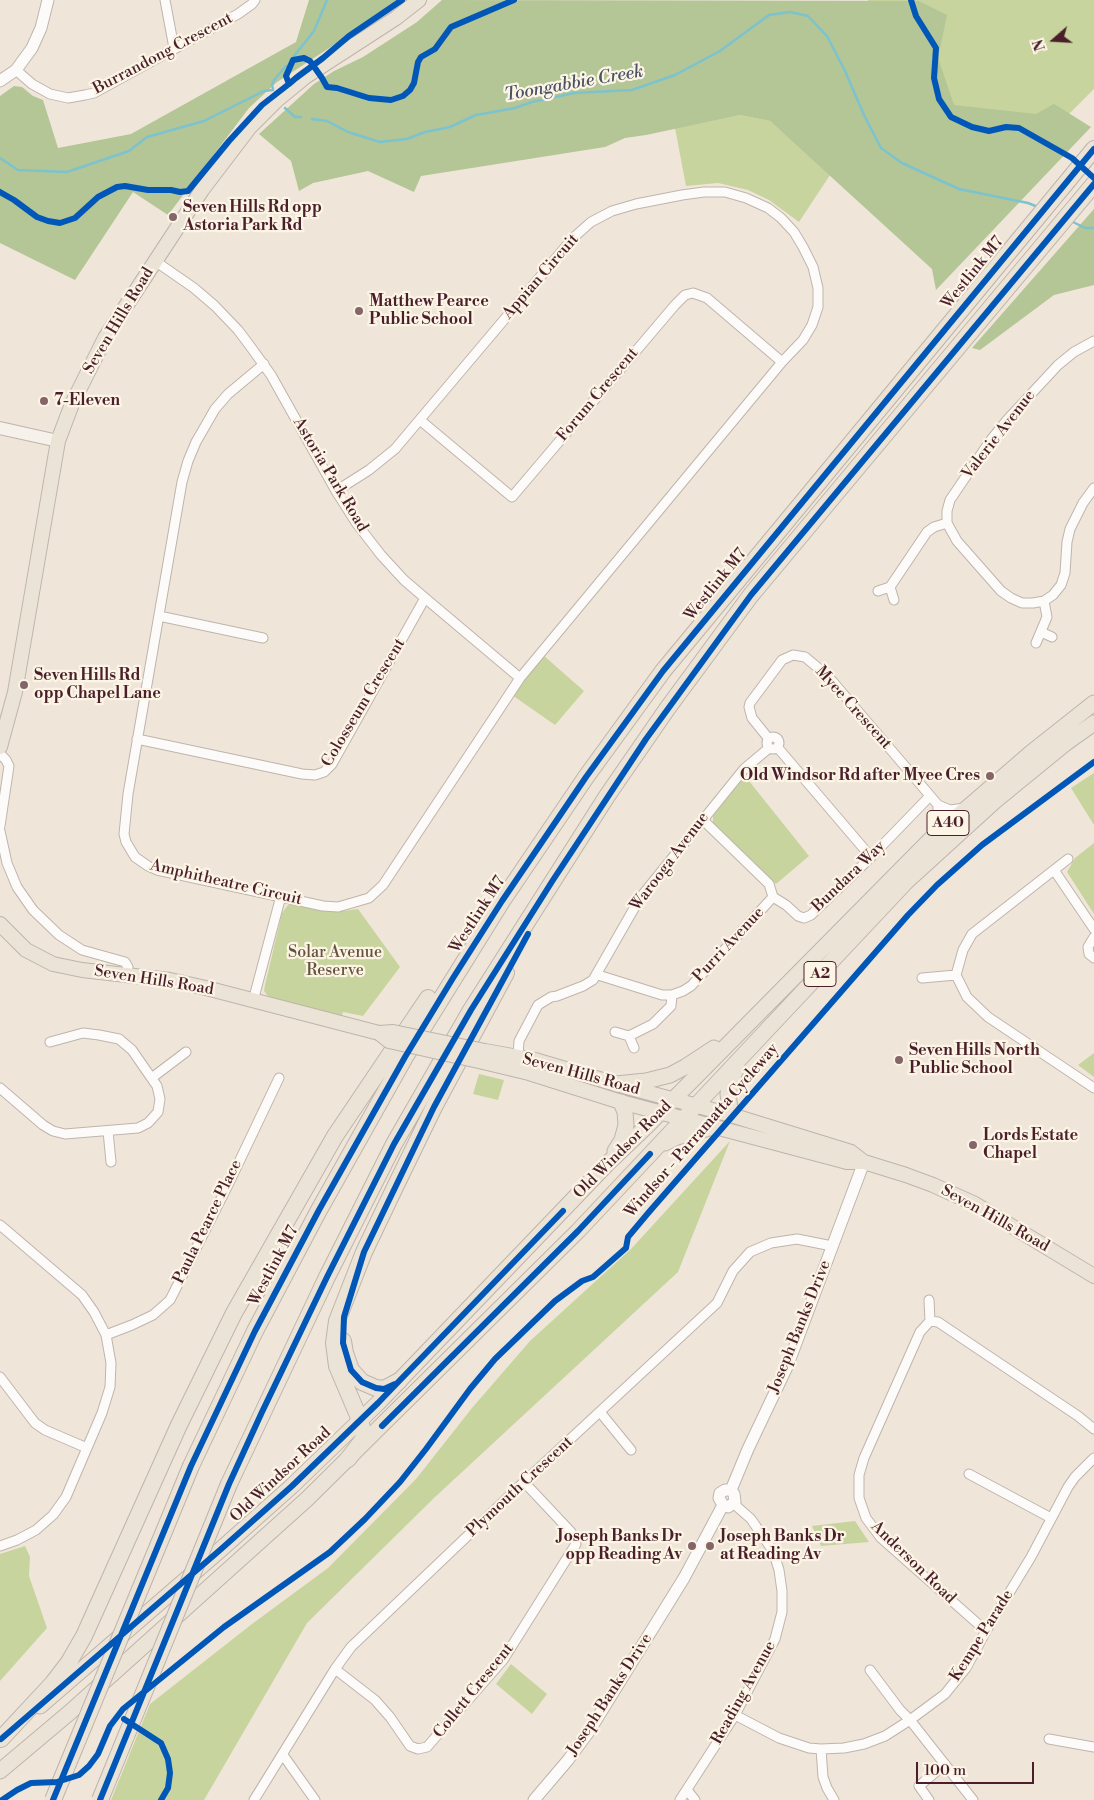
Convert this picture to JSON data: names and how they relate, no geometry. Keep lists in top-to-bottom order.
{
  "streets": {
    "highway": [
      "Westlink M7",
      "A40",
      "A2",
      "Old Windsor Road"
    ],
    "main road": ["Seven Hills Road"],
    "street": [
      "Burrandong Crescent",
      "Appian Circuit",
      "Forum Crescent",
      "Valerie Avenue",
      "Astoria Park Road",
      "Colosseum Crescent",
      "Myee Crescent",
      "Warooga Avenue",
      "Bundara Way",
      "Amphitheatre Circuit",
      "Purri Avenue",
      "Paula Pearce Place",
      "Joseph Banks Drive",
      "Plymouth Crescent",
      "Anderson Road",
      "Kempe Parade",
      "Collett Crescent",
      "Reading Avenue"
    ],
    "cycle path": ["Windsor - Parramatta Cycleway"]
  },
  "crossings": [
    ["Appian Circuit", "Forum Crescent"],
    ["Appian Circuit", "Astoria Park Road"],
    ["Appian Circuit", "Amphitheatre Circuit"],
    ["Seven Hills Road", "Astoria Park Road"],
    ["Seven Hills Road", "Warooga Avenue"],
    ["Seven Hills Road", "Old Windsor Road"],
    ["Seven Hills Road", "Joseph Banks Drive"],
    ["Astoria Park Road", "Colosseum Crescent"],
    ["Astoria Park Road", "Amphitheatre Circuit"],
    ["Colosseum Crescent", "Amphitheatre Circuit"],
    ["Myee Crescent", "Warooga Avenue"],
    ["Myee Crescent", "Bundara Way"],
    ["Warooga Avenue", "Bundara Way"],
    ["Bundara Way", "Purri Avenue"],
    ["Joseph Banks Drive", "Plymouth Crescent"],
    ["Joseph Banks Drive", "Reading Avenue"],
    ["Plymouth Crescent", "Collett Crescent"],
    ["Anderson Road", "Kempe Parade"],
    ["Kempe Parade", "Reading Avenue"]
  ],
  "water": ["Toongabbie Creek"],
  "parks": ["Solar Avenue Reserve"],
  "places": [
    "Seven Hills Rd opp Astoria Park Rd",
    "Matthew Pearce Public School",
    "7-Eleven",
    "Seven Hills Rd opp Chapel Lane",
    "Old Windsor Rd after Myee Cres",
    "Seven Hills North Public School",
    "Lords Estate Chapel",
    "Joseph Banks Dr opp Reading Av",
    "Joseph Banks Dr at Reading Av"
  ],
  "scale_bar": "100 m",
  "north": "left"
}
